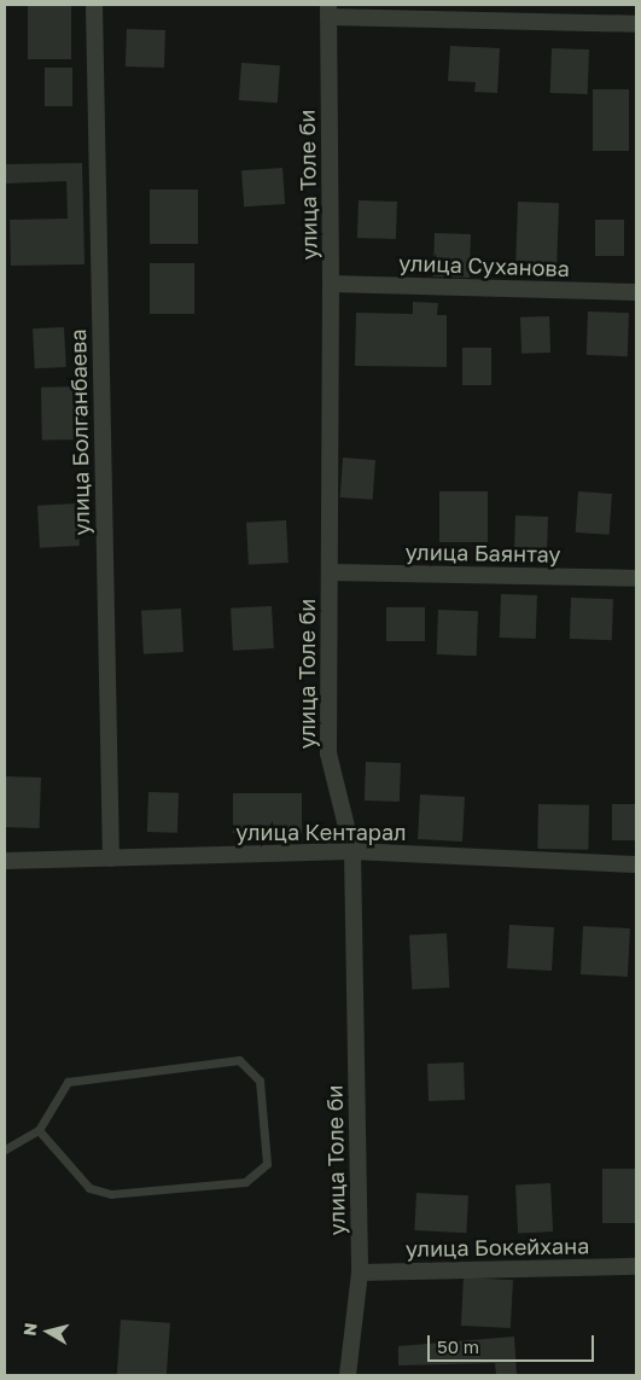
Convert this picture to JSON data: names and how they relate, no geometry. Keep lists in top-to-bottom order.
{
  "streets": {
    "street": [
      "улица Толе би",
      "улица Суханова",
      "улица Болганбаева",
      "улица Баянтау",
      "улица Кентарал",
      "улица Бокейхана"
    ]
  },
  "crossings": [
    ["улица Толе би", "улица Суханова"],
    ["улица Толе би", "улица Баянтау"],
    ["улица Толе би", "улица Кентарал"],
    ["улица Толе би", "улица Бокейхана"],
    ["улица Болганбаева", "улица Кентарал"]
  ],
  "scale_bar": "50 m",
  "north": "left"
}
